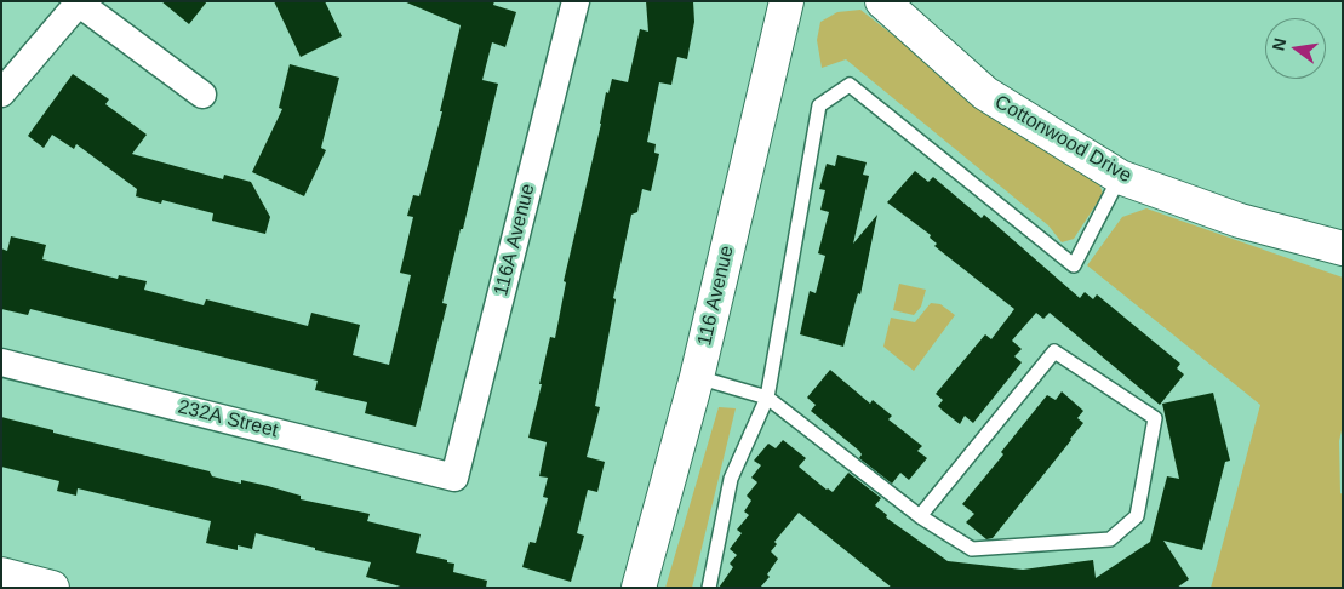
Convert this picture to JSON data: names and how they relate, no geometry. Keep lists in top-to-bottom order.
{
  "streets": {
    "street": [
      "Cottonwood Drive",
      "116A Avenue",
      "116 Avenue",
      "232A Street"
    ]
  },
  "crossings": [
    ["116A Avenue", "232A Street"]
  ],
  "north": "left"
}
